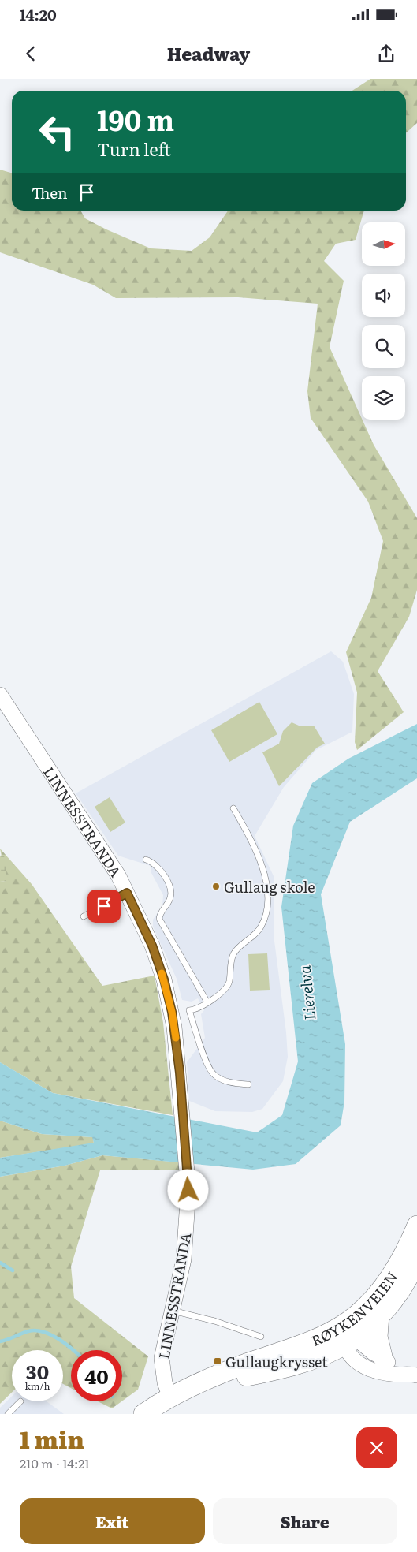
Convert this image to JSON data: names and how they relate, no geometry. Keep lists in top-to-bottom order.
{
  "streets": {
    "highway": ["RØYKENVEIEN"],
    "street": ["LINNESSTRANDA"]
  },
  "crossings": [
    ["LINNESSTRANDA", "RØYKENVEIEN"]
  ],
  "water": ["Lierelva"],
  "places": {
    "other": ["Gullaug skole"],
    "transit": ["Gullaugkrysset"]
  },
  "north": "right",
  "page": {
    "status": "14:20",
    "header": "Headway",
    "turn": ["190 m", "Turn left"],
    "then": "Then",
    "speed": "30 km/h",
    "limit": "40",
    "heading": ["1 min", "210 m · 14:21"],
    "buttons": ["Exit", "Share"]
  }
}
